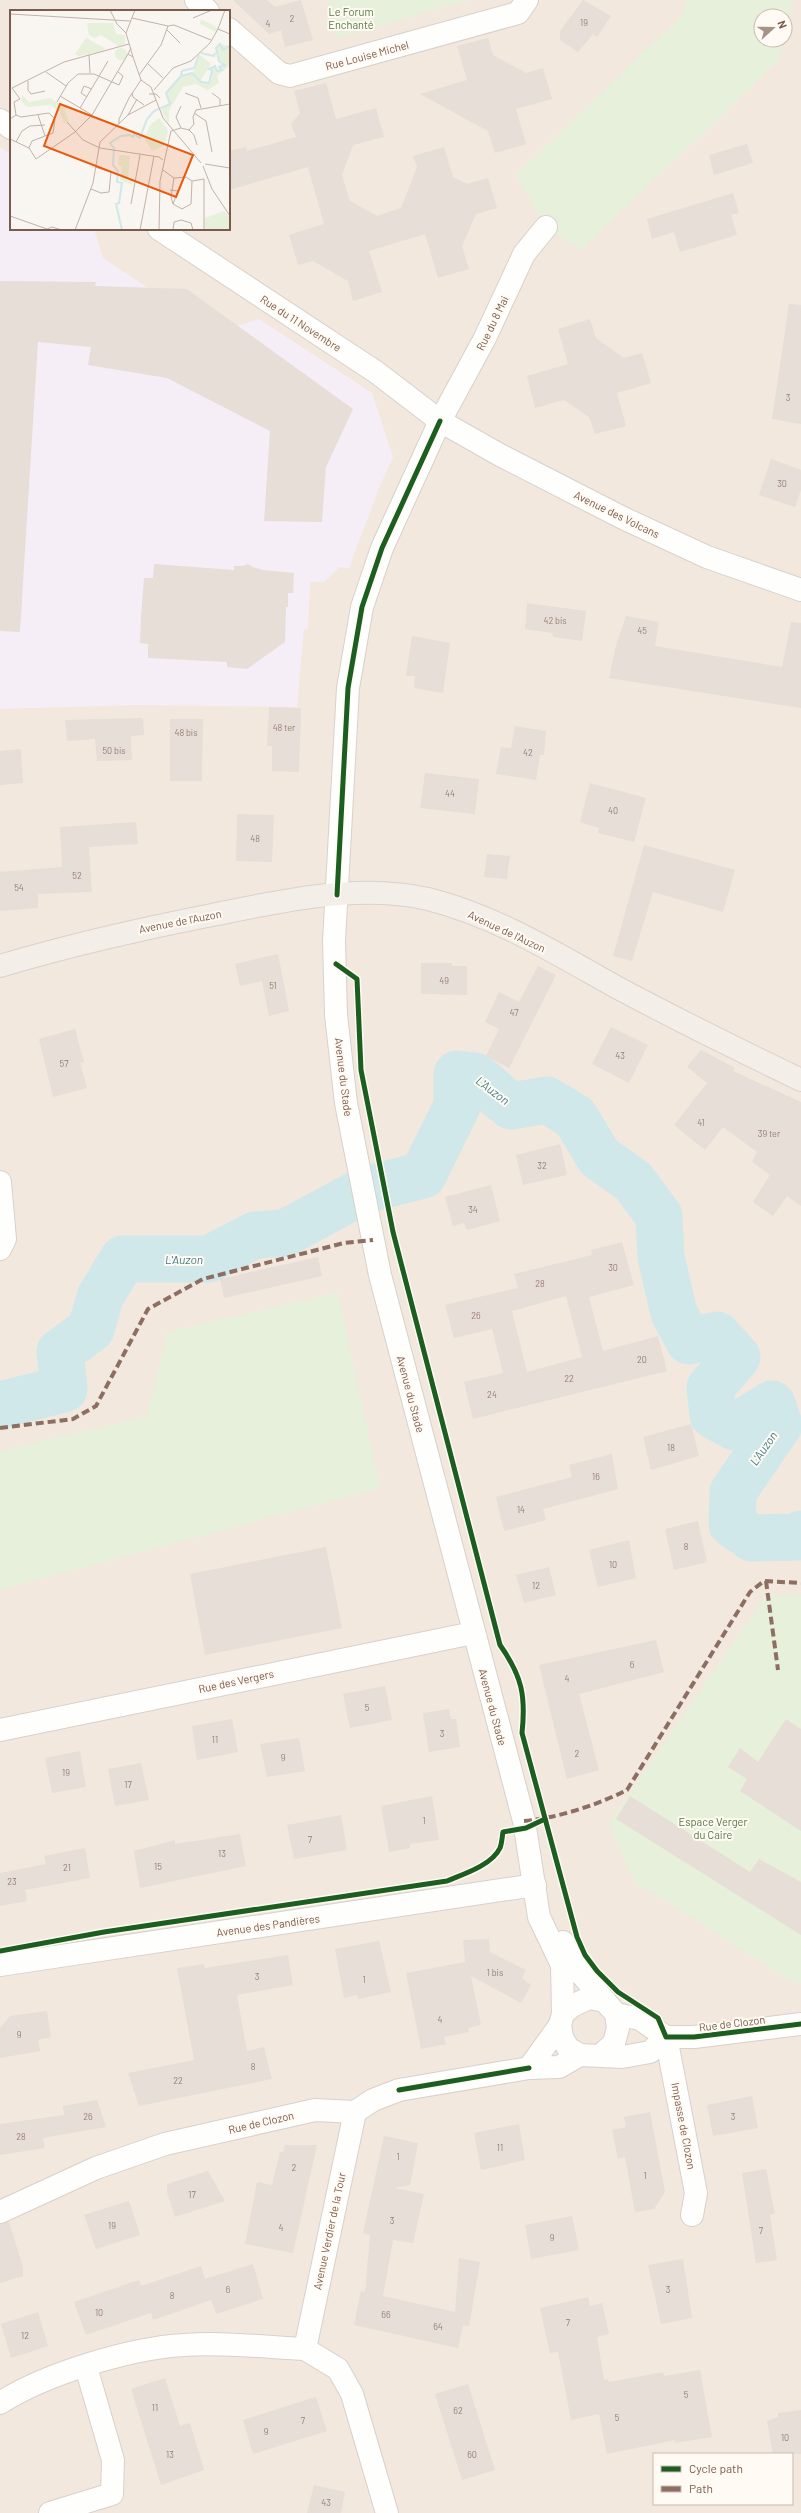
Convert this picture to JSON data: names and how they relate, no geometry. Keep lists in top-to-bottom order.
{
  "streets": {
    "main road": ["Avenue de l'Auzon"],
    "street": [
      "Rue Louise Michel",
      "Rue du 11 Novembre",
      "Rue du 8 Mai",
      "Avenue des Volcans",
      "Avenue du Stade",
      "Rue des Vergers",
      "Avenue des Pandières",
      "Rue de Clozon",
      "Impasse de Clozon",
      "Avenue Verdier de la Tour"
    ]
  },
  "crossings": [
    ["Rue du 11 Novembre", "Rue du 8 Mai"],
    ["Rue du 11 Novembre", "Avenue des Volcans"],
    ["Rue du 8 Mai", "Avenue des Volcans"],
    ["Rue du 8 Mai", "Avenue de l'Auzon"],
    ["Rue du 8 Mai", "Avenue du Stade"],
    ["Avenue de l'Auzon", "Avenue du Stade"],
    ["Avenue du Stade", "Rue des Vergers"],
    ["Avenue du Stade", "Avenue des Pandières"],
    ["Rue de Clozon", "Impasse de Clozon"],
    ["Rue de Clozon", "Avenue Verdier de la Tour"]
  ],
  "water": ["L'Auzon"],
  "parks": ["Le Forum Enchanté", "Espace Verger du Caire"],
  "house_numbers": [
    "2",
    "19",
    "4",
    "3",
    "30",
    "42 bis",
    "45",
    "48 ter",
    "48 bis",
    "50 bis",
    "42",
    "44",
    "40",
    "48",
    "52",
    "54",
    "49",
    "51",
    "47",
    "43",
    "57",
    "41",
    "39 ter",
    "32",
    "34",
    "30",
    "28",
    "26",
    "20",
    "22",
    "24",
    "18",
    "16",
    "14",
    "8",
    "10",
    "12",
    "6",
    "4",
    "5",
    "3",
    "11",
    "2",
    "9",
    "19",
    "17",
    "1",
    "7",
    "13",
    "15",
    "21",
    "23",
    "1 bis",
    "3",
    "1",
    "4",
    "9",
    "8",
    "22",
    "26",
    "3",
    "28",
    "11",
    "1",
    "2",
    "1",
    "17",
    "3",
    "19",
    "4",
    "7",
    "9",
    "6",
    "3",
    "8",
    "10",
    "66",
    "7",
    "64",
    "12",
    "5",
    "11",
    "62",
    "5",
    "7",
    "9",
    "10",
    "13",
    "60",
    "43"
  ],
  "legend": ["Cycle path", "Path"],
  "north": "right"
}
